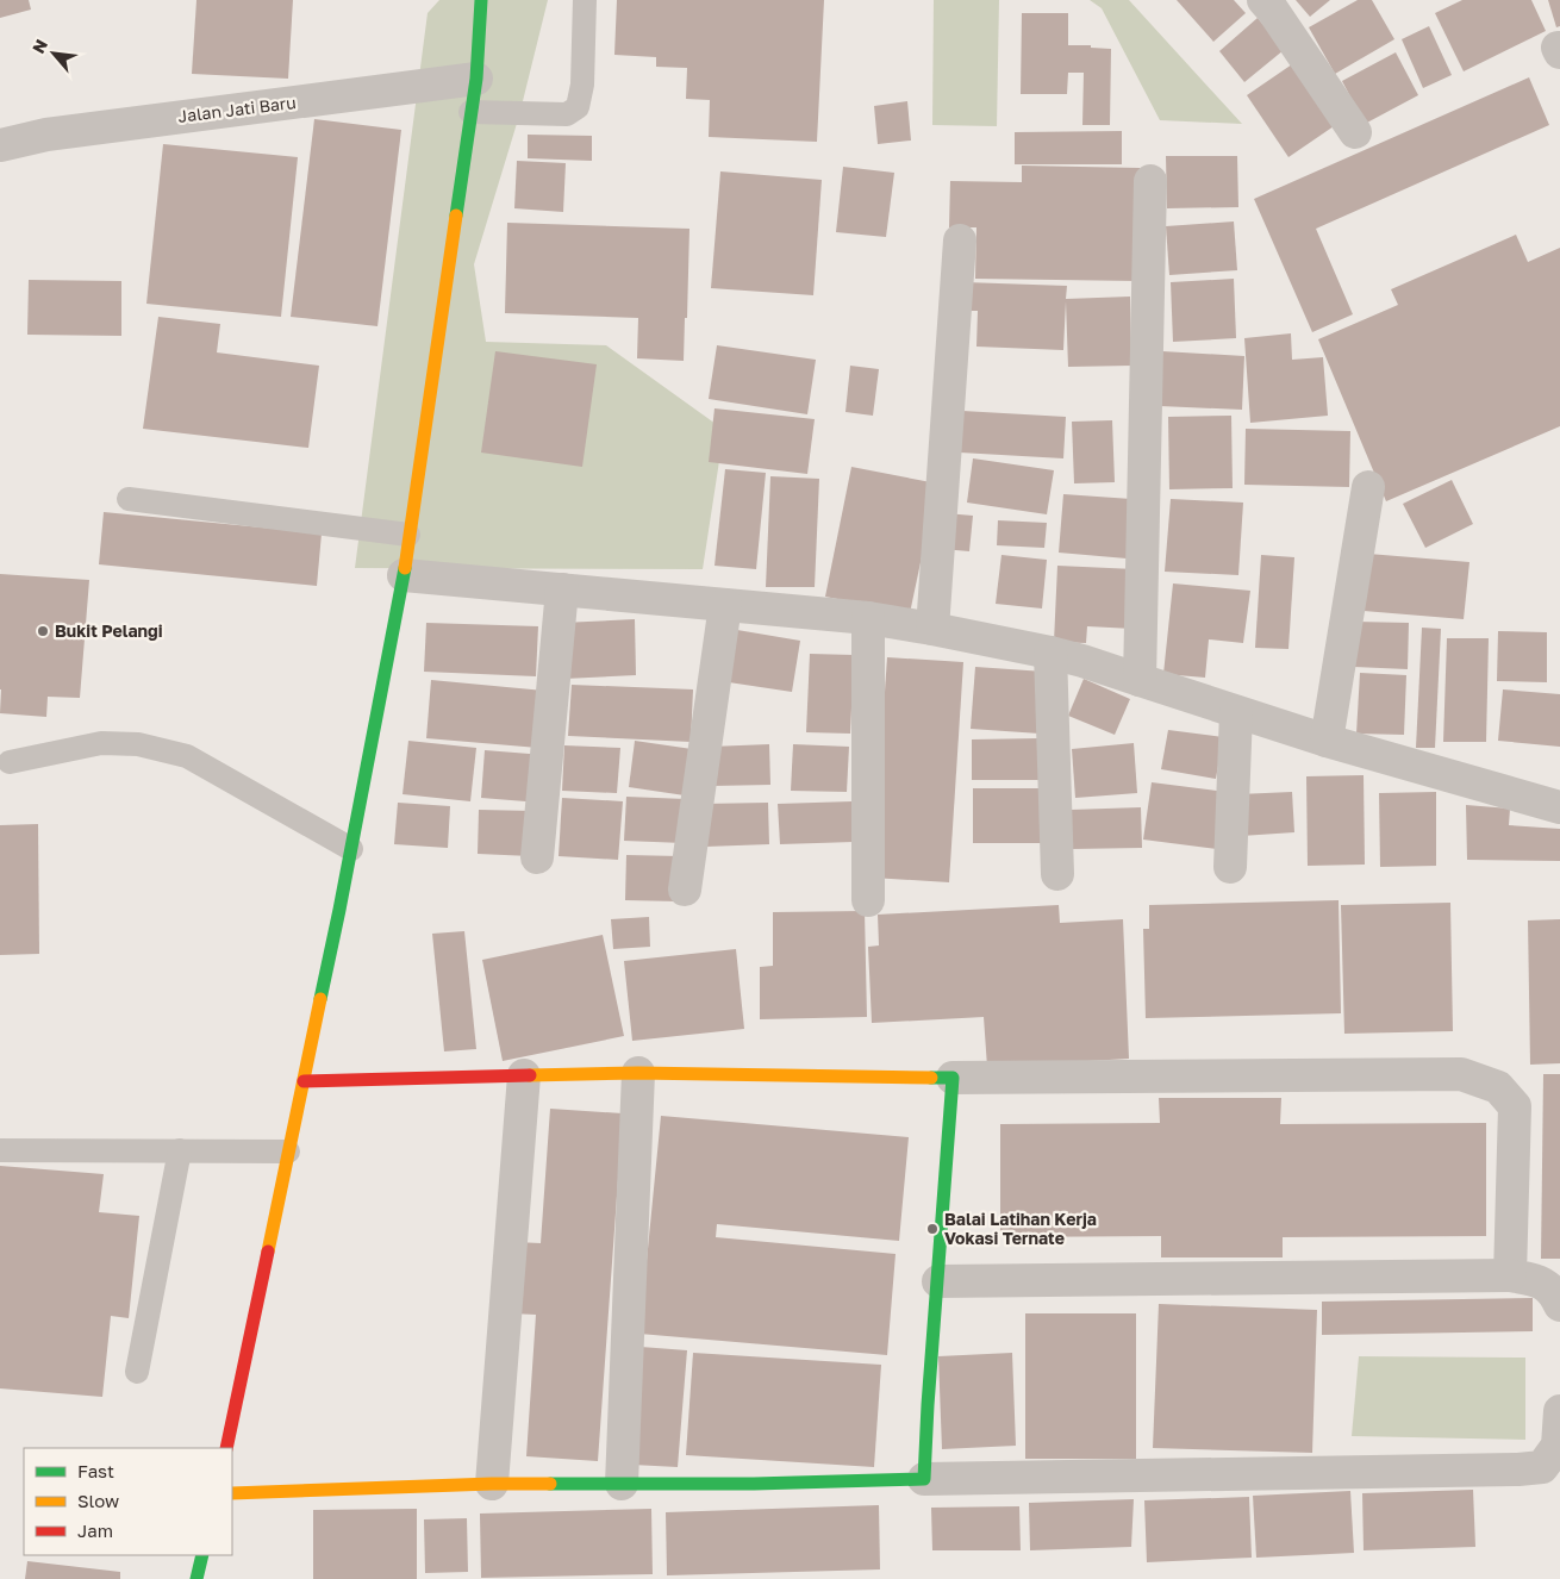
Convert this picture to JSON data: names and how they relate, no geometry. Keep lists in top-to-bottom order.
{
  "streets": {
    "street": ["Jalan Jati Baru"]
  },
  "places": ["Bukit Pelangi", "Balai Latihan Kerja Vokasi Ternate"],
  "legend": ["Fast", "Slow", "Jam"],
  "north": "top left"
}
